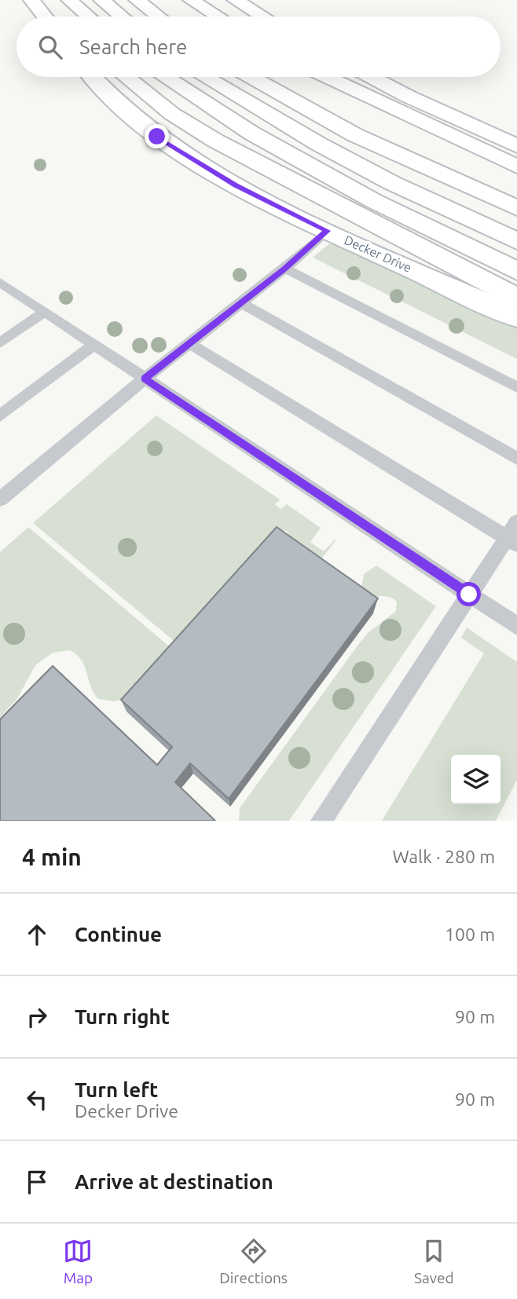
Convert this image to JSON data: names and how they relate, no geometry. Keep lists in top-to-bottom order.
{
  "streets": {
    "main road": ["Decker Drive"]
  },
  "page": {
    "search": "Search here",
    "heading": ["4 min", "Walk · 280 m"],
    "list": [
      ["Continue", "100 m"],
      ["Turn right", "90 m"],
      ["Turn left", "Decker Drive", "90 m"],
      "Arrive at destination"
    ],
    "nav": ["Map", "Directions", "Saved"]
  }
}
